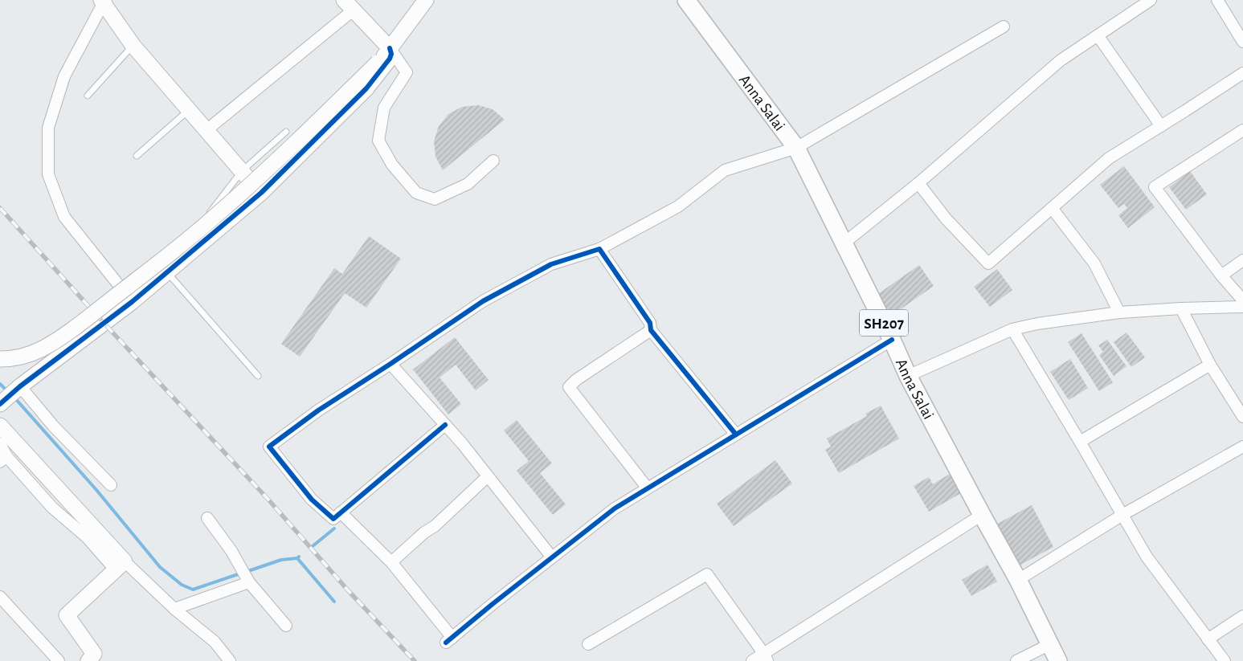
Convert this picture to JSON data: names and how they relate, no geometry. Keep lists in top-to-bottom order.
{
  "streets": {
    "main road": ["Anna Salai", "SH207"]
  }
}
